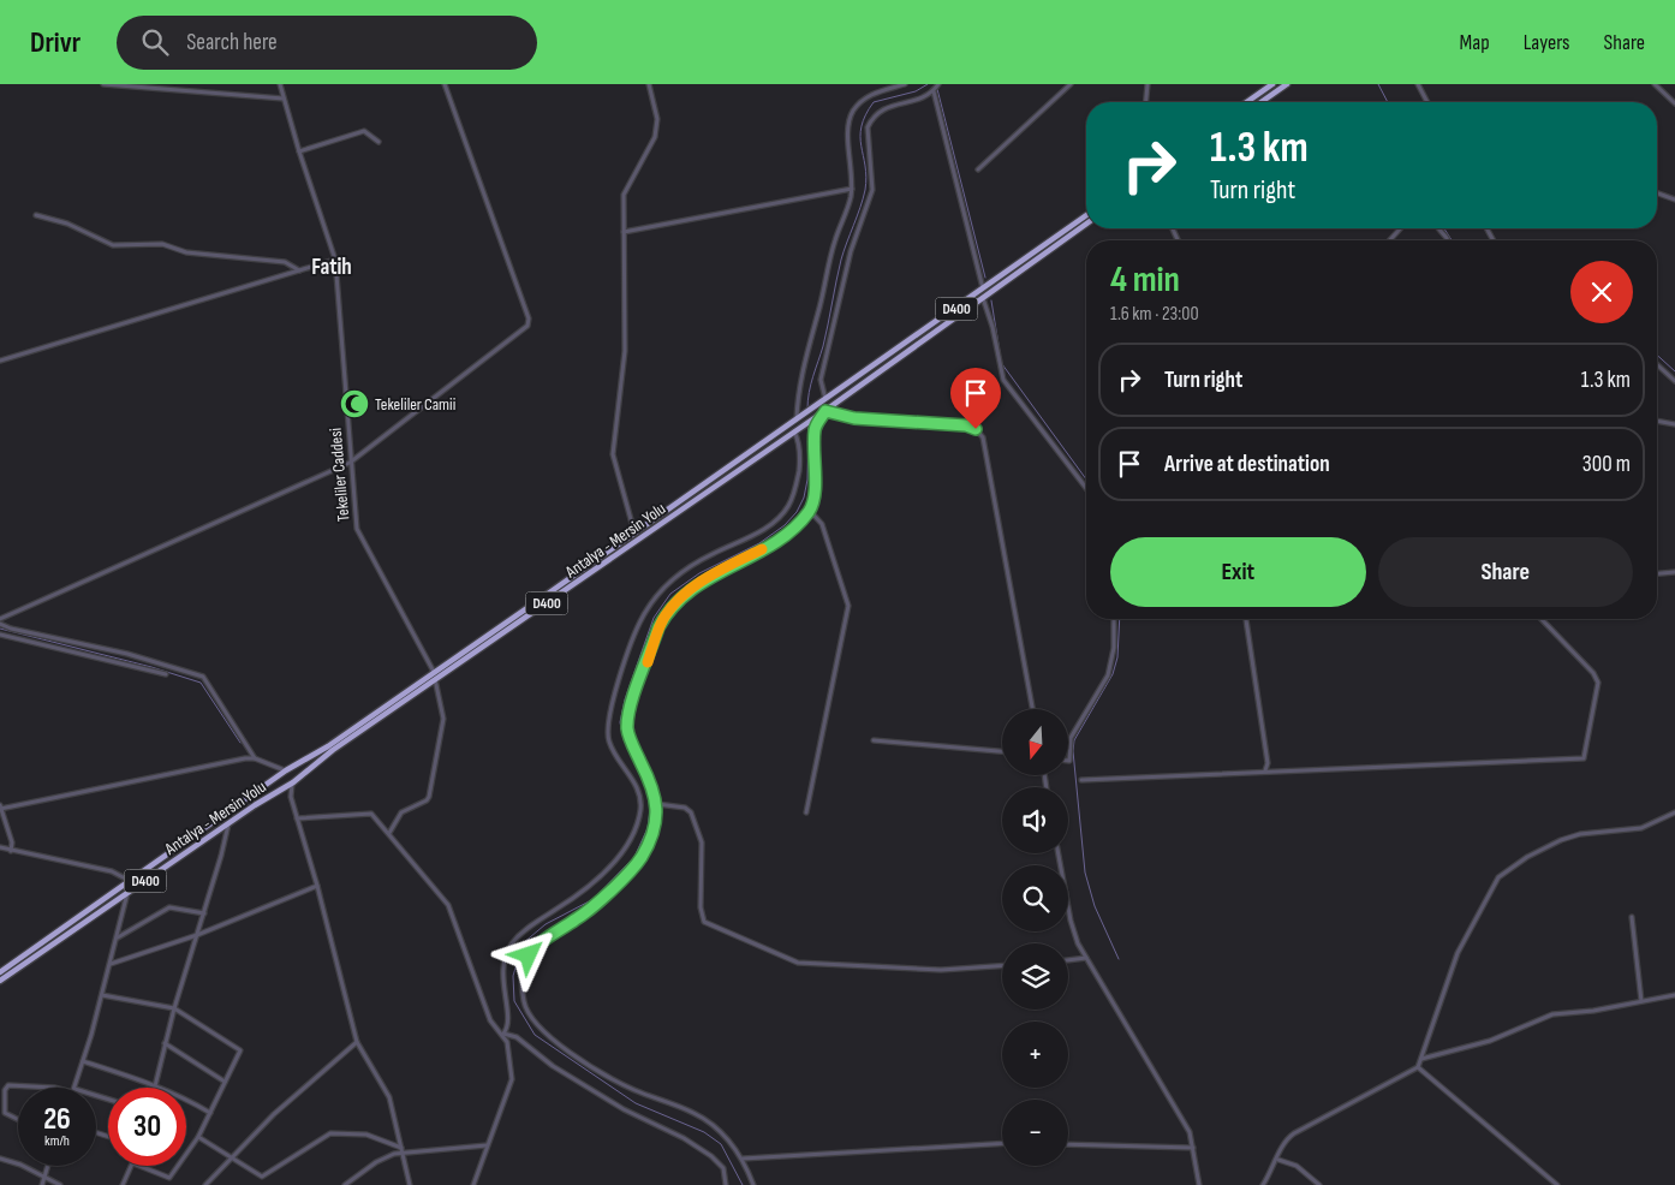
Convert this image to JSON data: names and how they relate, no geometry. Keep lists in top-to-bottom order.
{
  "streets": {
    "highway": ["D400", "Antalya - Mersin Yolu"],
    "street": ["Tekeliler Caddesi"]
  },
  "crossings": [
    ["Tekeliler Caddesi", "Antalya - Mersin Yolu"]
  ],
  "districts": ["Fatih"],
  "places": {
    "mosque": ["Tekeliler Camii"]
  },
  "north": "bottom",
  "page": {
    "header": "Drivr",
    "search": "Search here",
    "nav": ["Map", "Layers", "Share"],
    "turn": ["1.3 km", "Turn right"],
    "heading": ["4 min", "1.6 km · 23:00"],
    "list": [
      {
        "name": "Turn right",
        "value": "1.3 km"
      },
      {
        "name": "Arrive at destination",
        "value": "300 m"
      }
    ],
    "buttons": ["Exit", "Share"],
    "map_buttons": ["+", "−"],
    "speed": "26 km/h",
    "limit": "30"
  }
}
